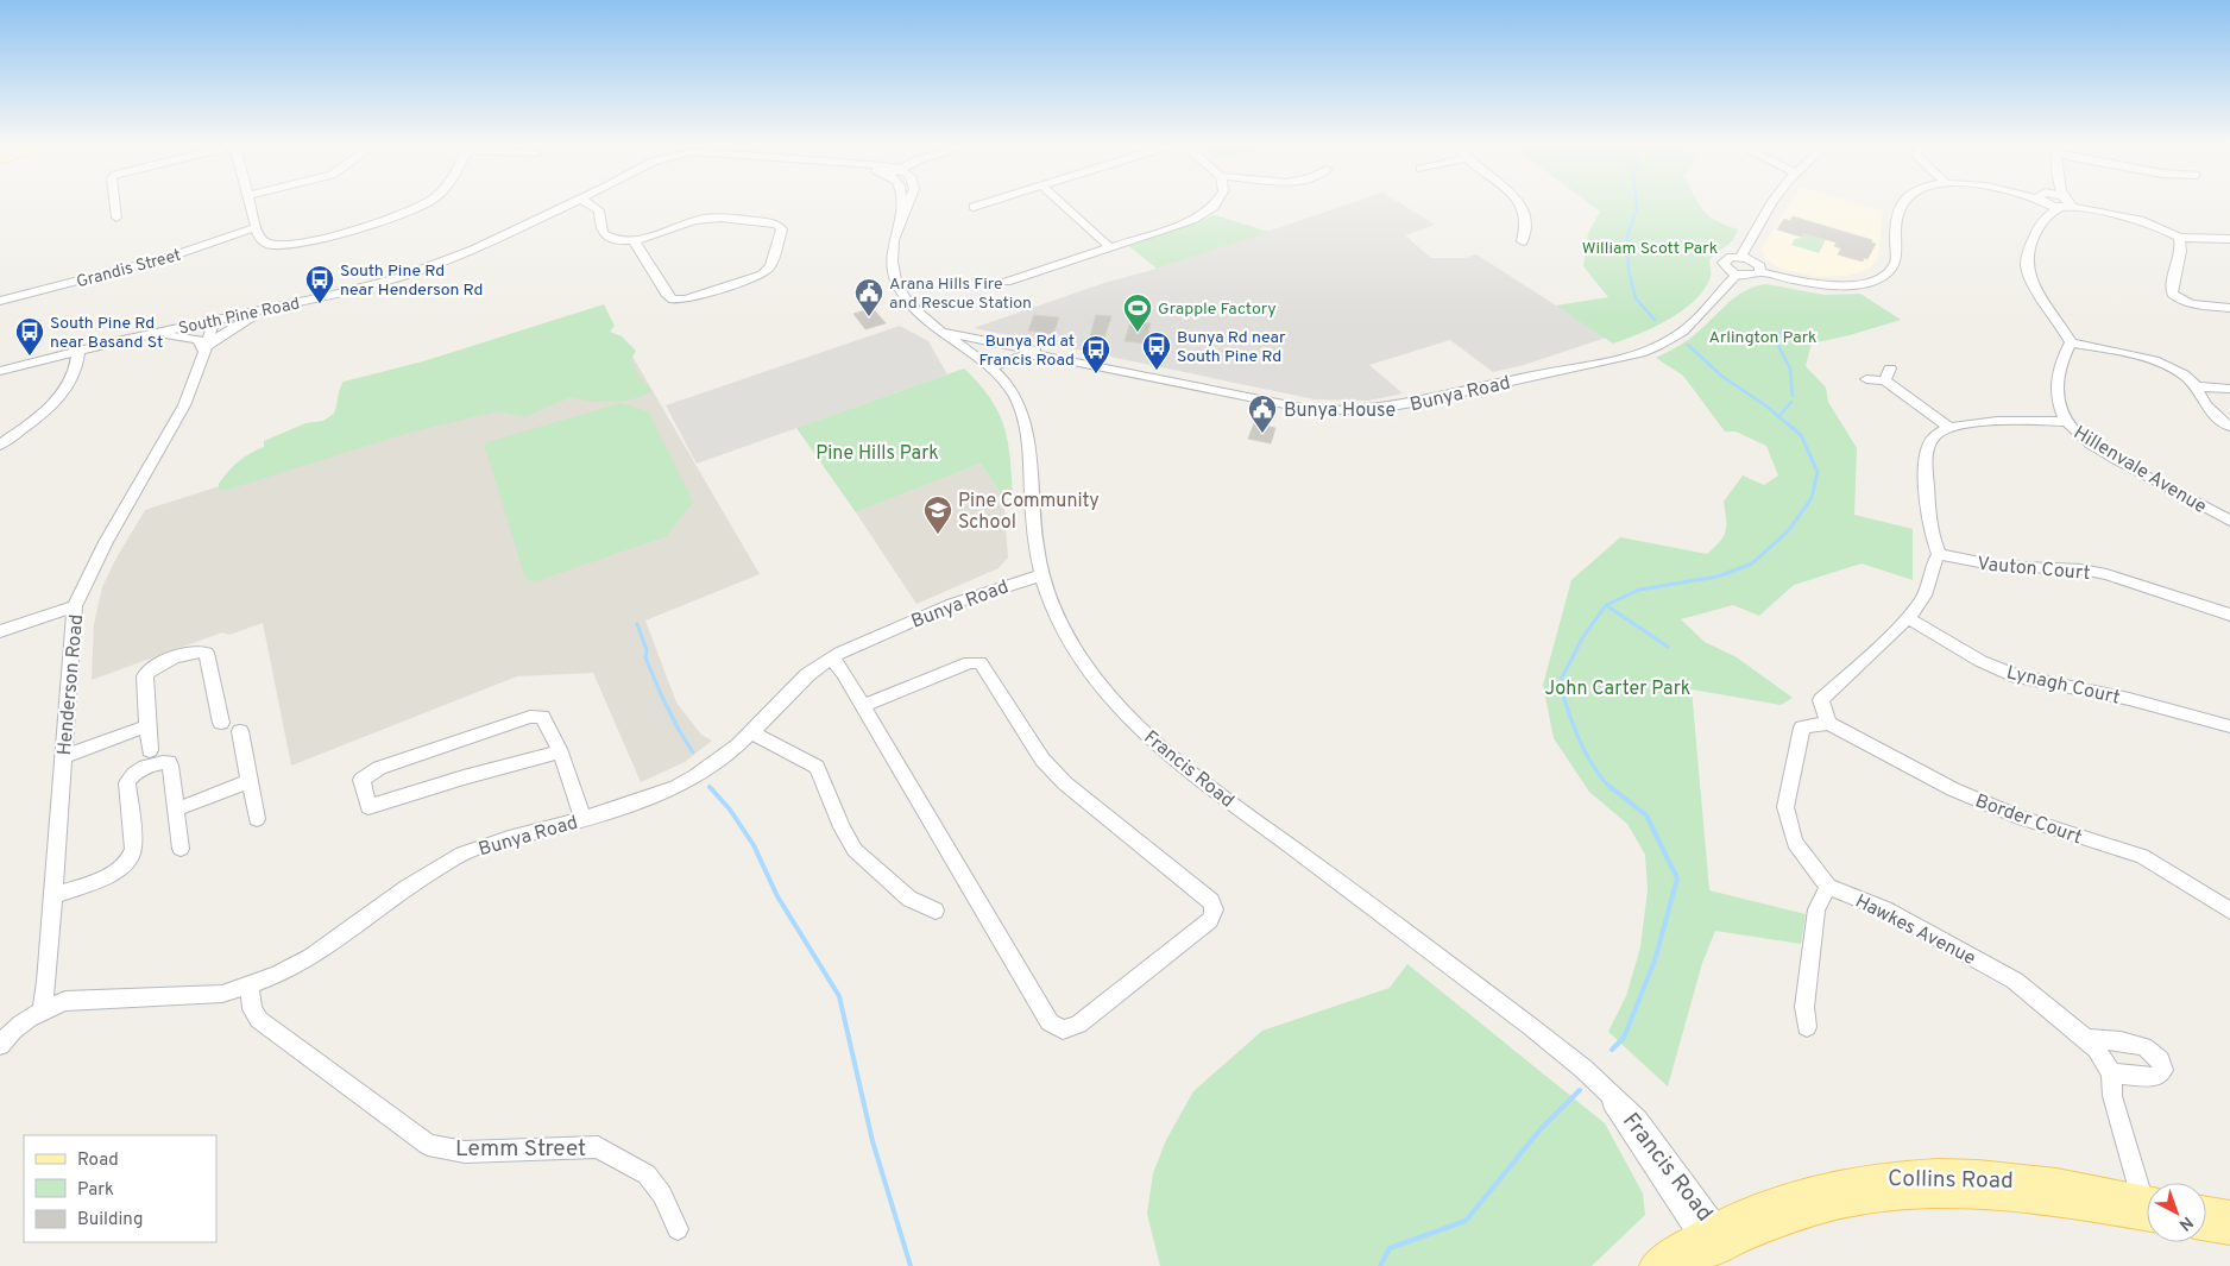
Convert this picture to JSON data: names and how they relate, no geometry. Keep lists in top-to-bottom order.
{
  "streets": {
    "main road": ["Collins Road"],
    "street": [
      "Grandis Street",
      "South Pine Road",
      "Bunya Road",
      "Hillenvale Avenue",
      "Vauton Court",
      "Lynagh Court",
      "Henderson Road",
      "Francis Road",
      "Border Court",
      "Hawkes Avenue",
      "Lemm Street"
    ]
  },
  "crossings": [
    ["South Pine Road", "Henderson Road"],
    ["Bunya Road", "Henderson Road"],
    ["Bunya Road", "Francis Road"],
    ["Bunya Road", "Lemm Street"],
    ["Francis Road", "Collins Road"]
  ],
  "parks": [
    "William Scott Park",
    "Arlington Park",
    "Pine Hills Park",
    "John Carter Park"
  ],
  "places": {
    "bus stop": [
      "South Pine Rd near Henderson Rd",
      "South Pine Rd near Basand St",
      "Bunya Rd near South Pine Rd",
      "Bunya Rd at Francis Road"
    ],
    "public building": ["Arana Hills Fire and Rescue Station", "Bunya House"],
    "sports": ["Grapple Factory"],
    "school or university": ["Pine Community School"]
  },
  "legend": ["Road", "Park", "Building"],
  "north": "bottom right"
}
